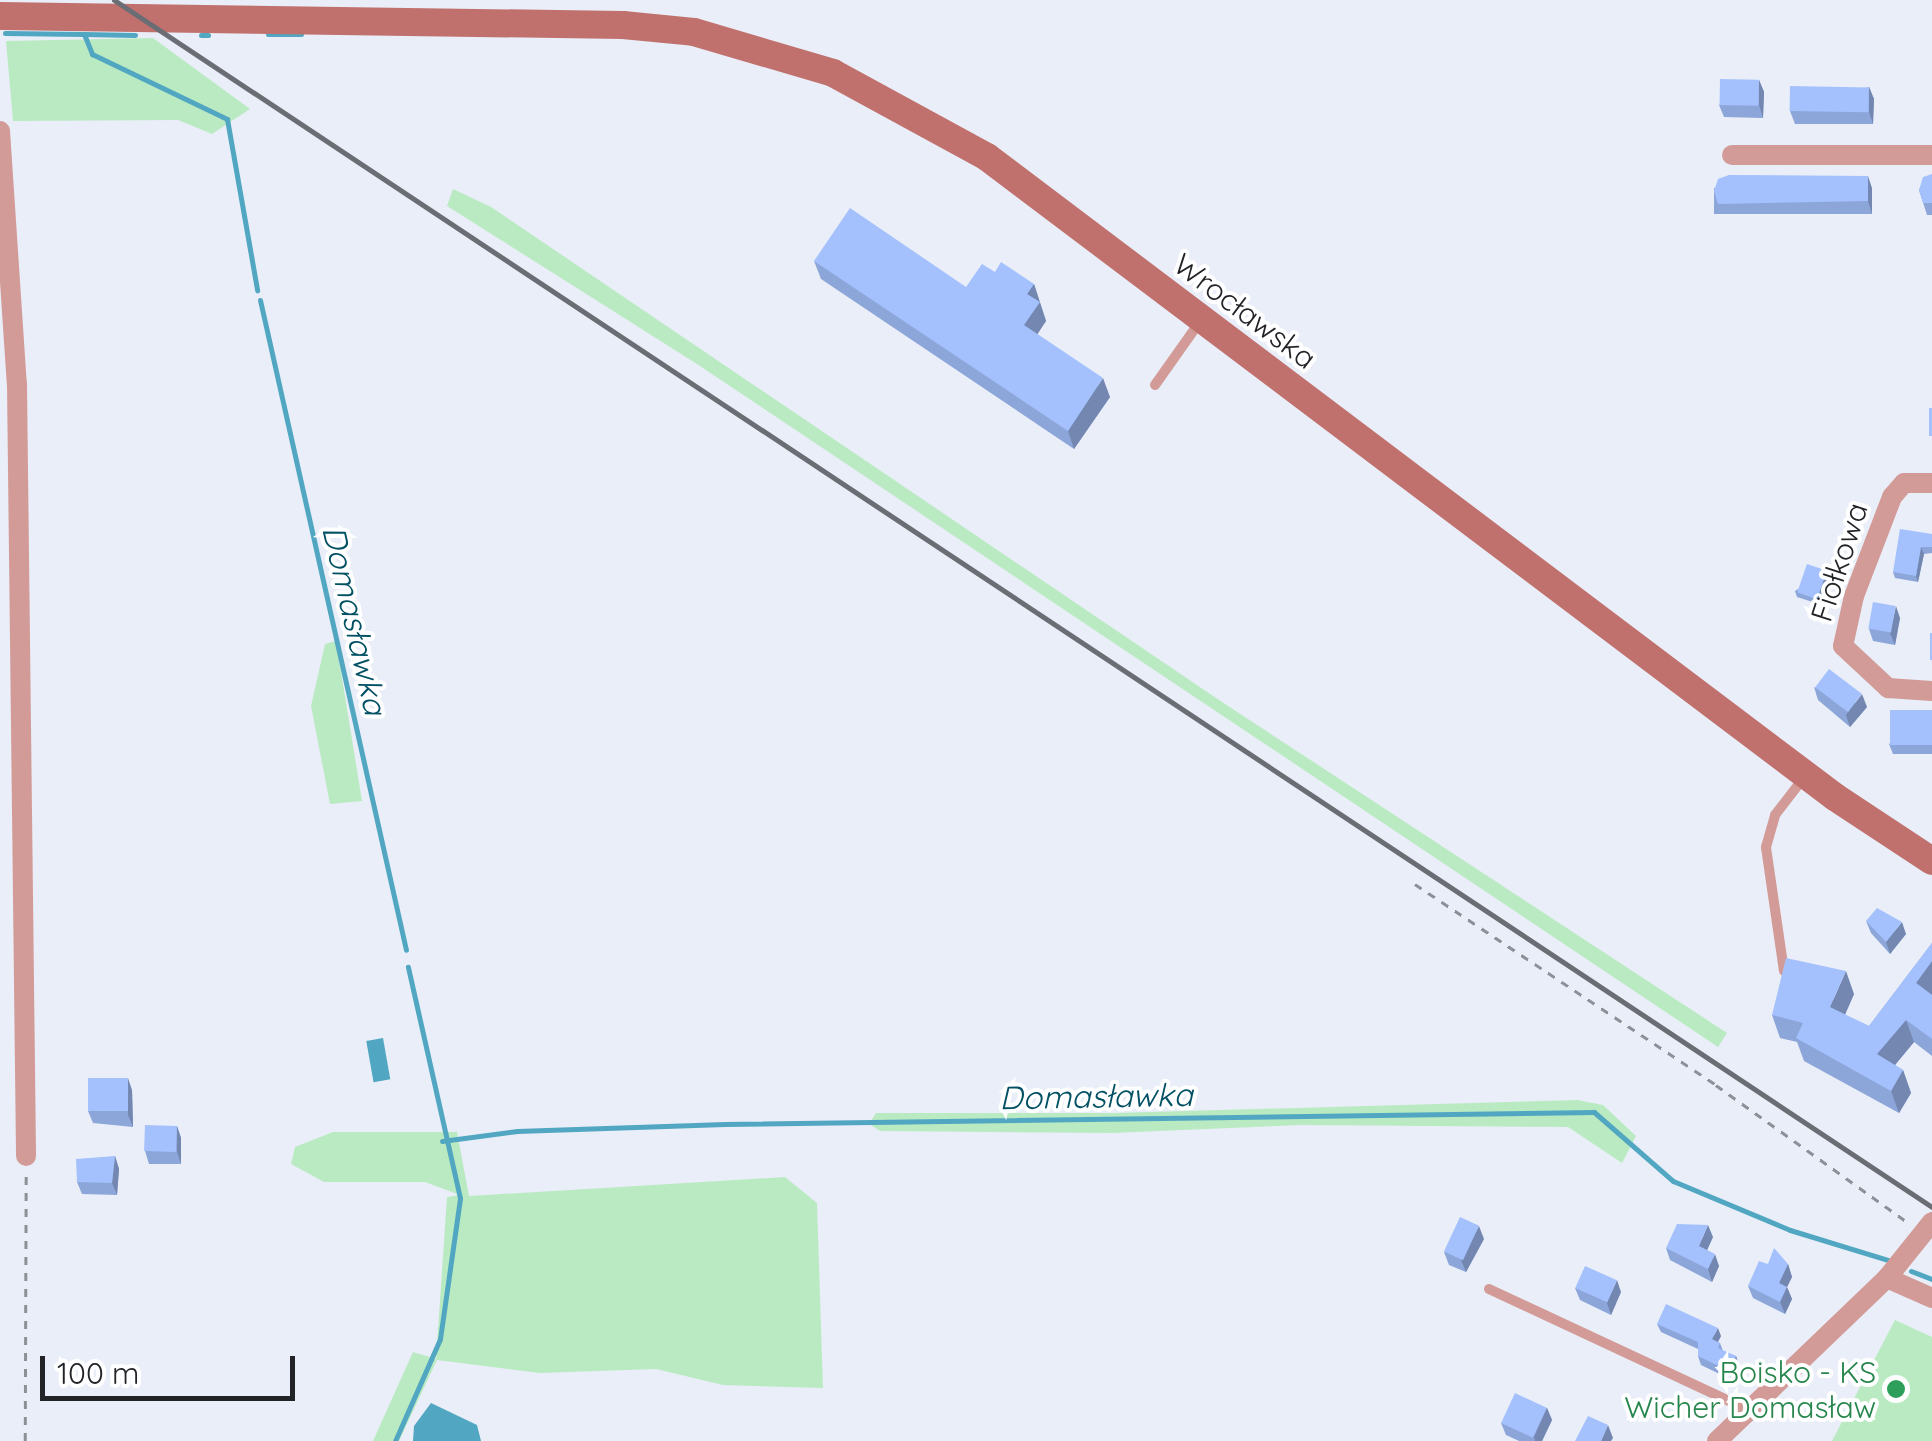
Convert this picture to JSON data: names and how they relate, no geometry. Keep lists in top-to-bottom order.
{
  "streets": {
    "main road": ["Wrocławska"],
    "street": ["Fiołkowa"]
  },
  "water": ["Domasławka"],
  "places": ["Boisko - KS Wicher Domasław"],
  "scale_bar": "100 m"
}
